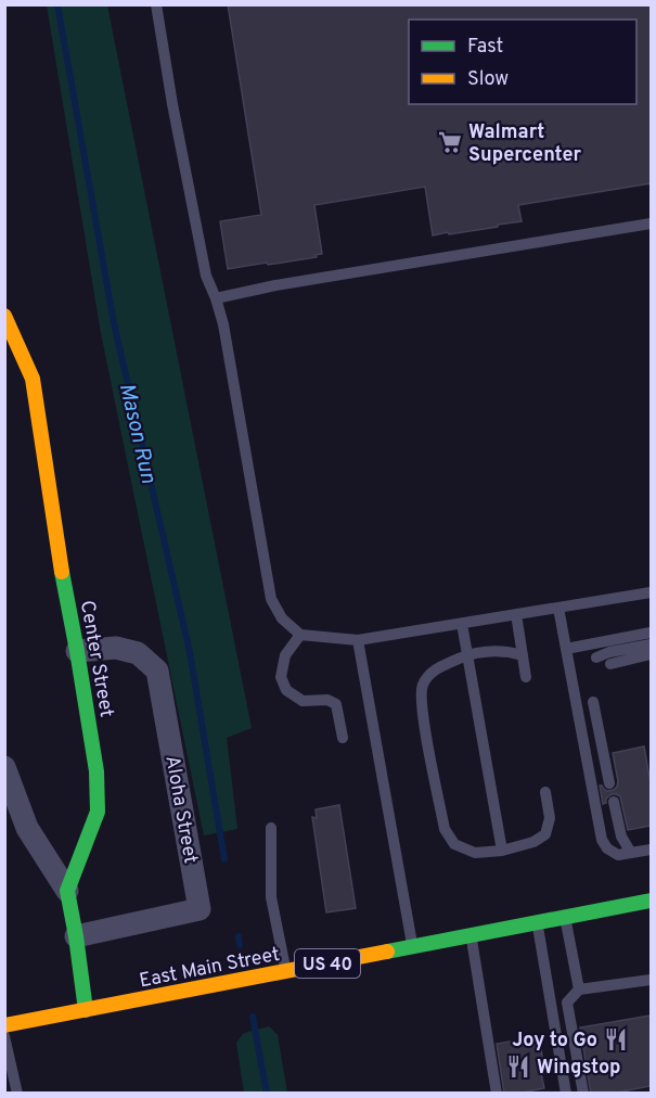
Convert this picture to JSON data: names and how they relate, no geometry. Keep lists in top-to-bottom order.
{
  "streets": {
    "street": [
      "Center Street",
      "Aloha Street",
      "US 40",
      "East Main Street"
    ]
  },
  "crossings": [
    ["Center Street", "Aloha Street"]
  ],
  "water": ["Mason Run"],
  "places": {
    "supermarket": ["Walmart Supercenter"],
    "restaurant": ["Joy to Go", "Wingstop"]
  },
  "legend": ["Fast", "Slow"]
}
